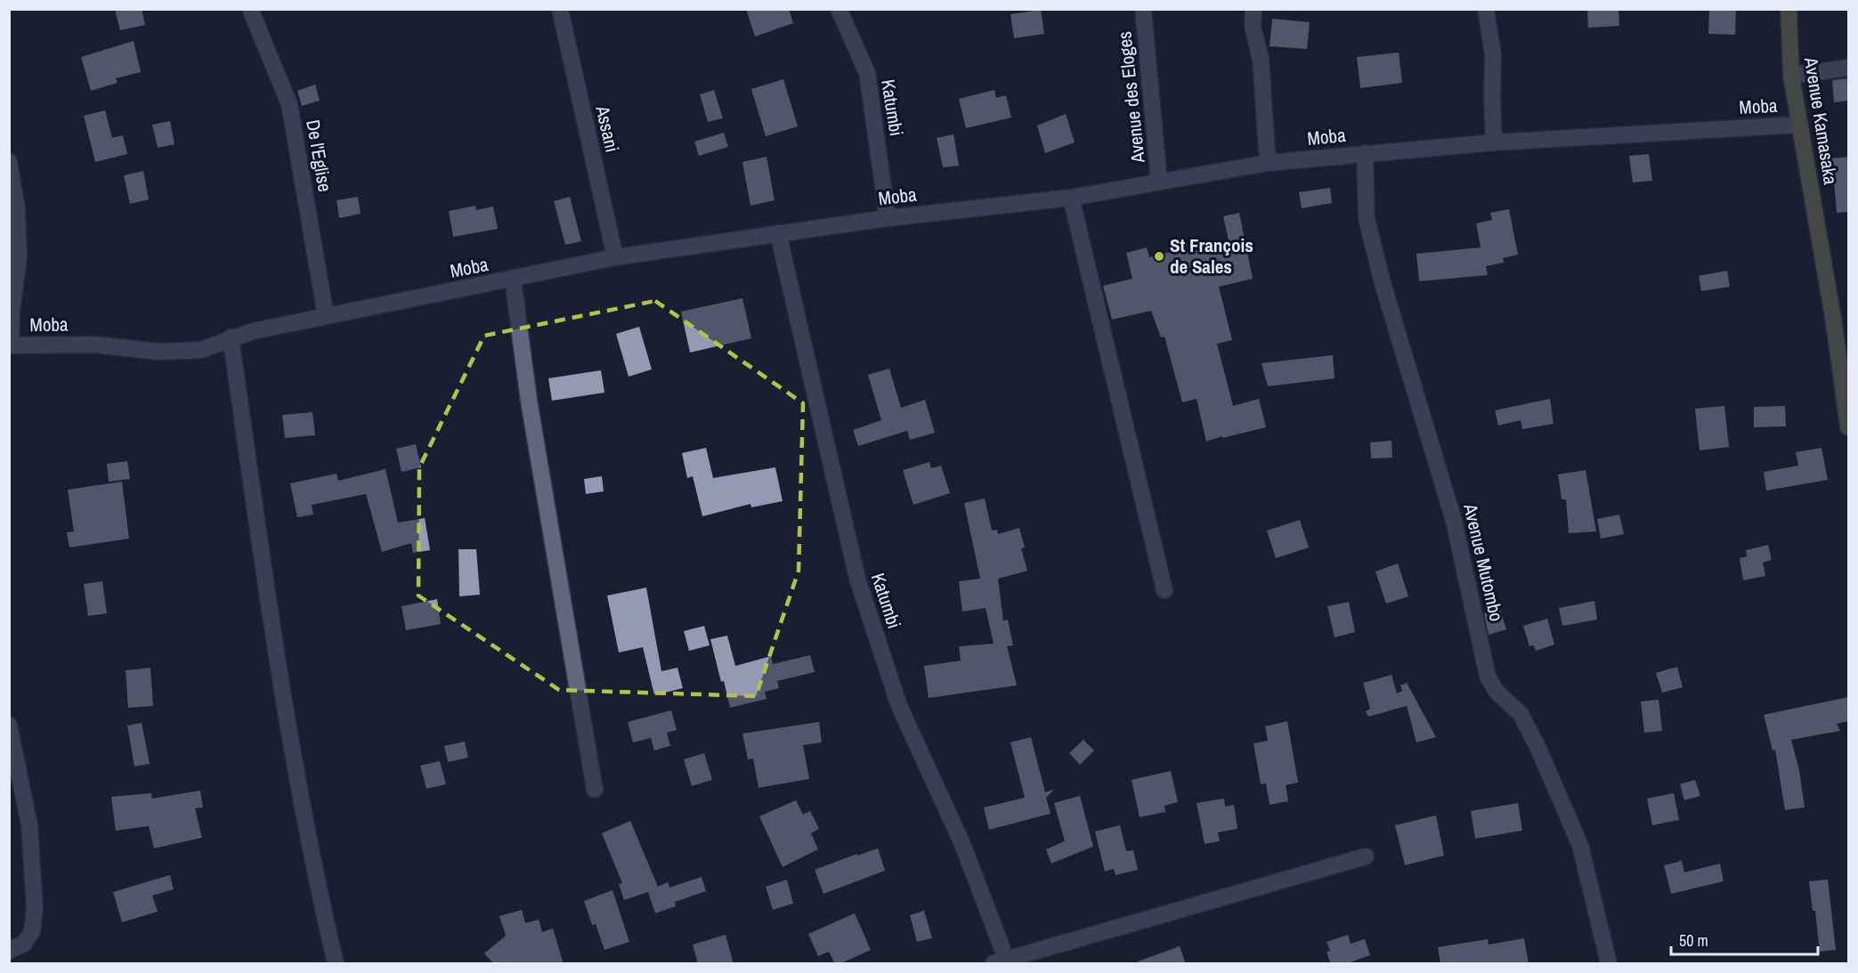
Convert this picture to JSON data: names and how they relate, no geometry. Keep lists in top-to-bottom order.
{
  "streets": {
    "street": [
      "Avenue des Eloges",
      "Moba",
      "Katumbi",
      "Avenue Kamasaka",
      "Assani",
      "De l'Eglise",
      "Avenue Mutombo"
    ]
  },
  "crossings": [
    ["Avenue des Eloges", "Moba"],
    ["Moba", "Katumbi"],
    ["Moba", "Avenue Kamasaka"],
    ["Moba", "Assani"],
    ["Moba", "De l'Eglise"],
    ["Moba", "Avenue Mutombo"]
  ],
  "places": ["St François de Sales"],
  "scale_bar": "50 m"
}
